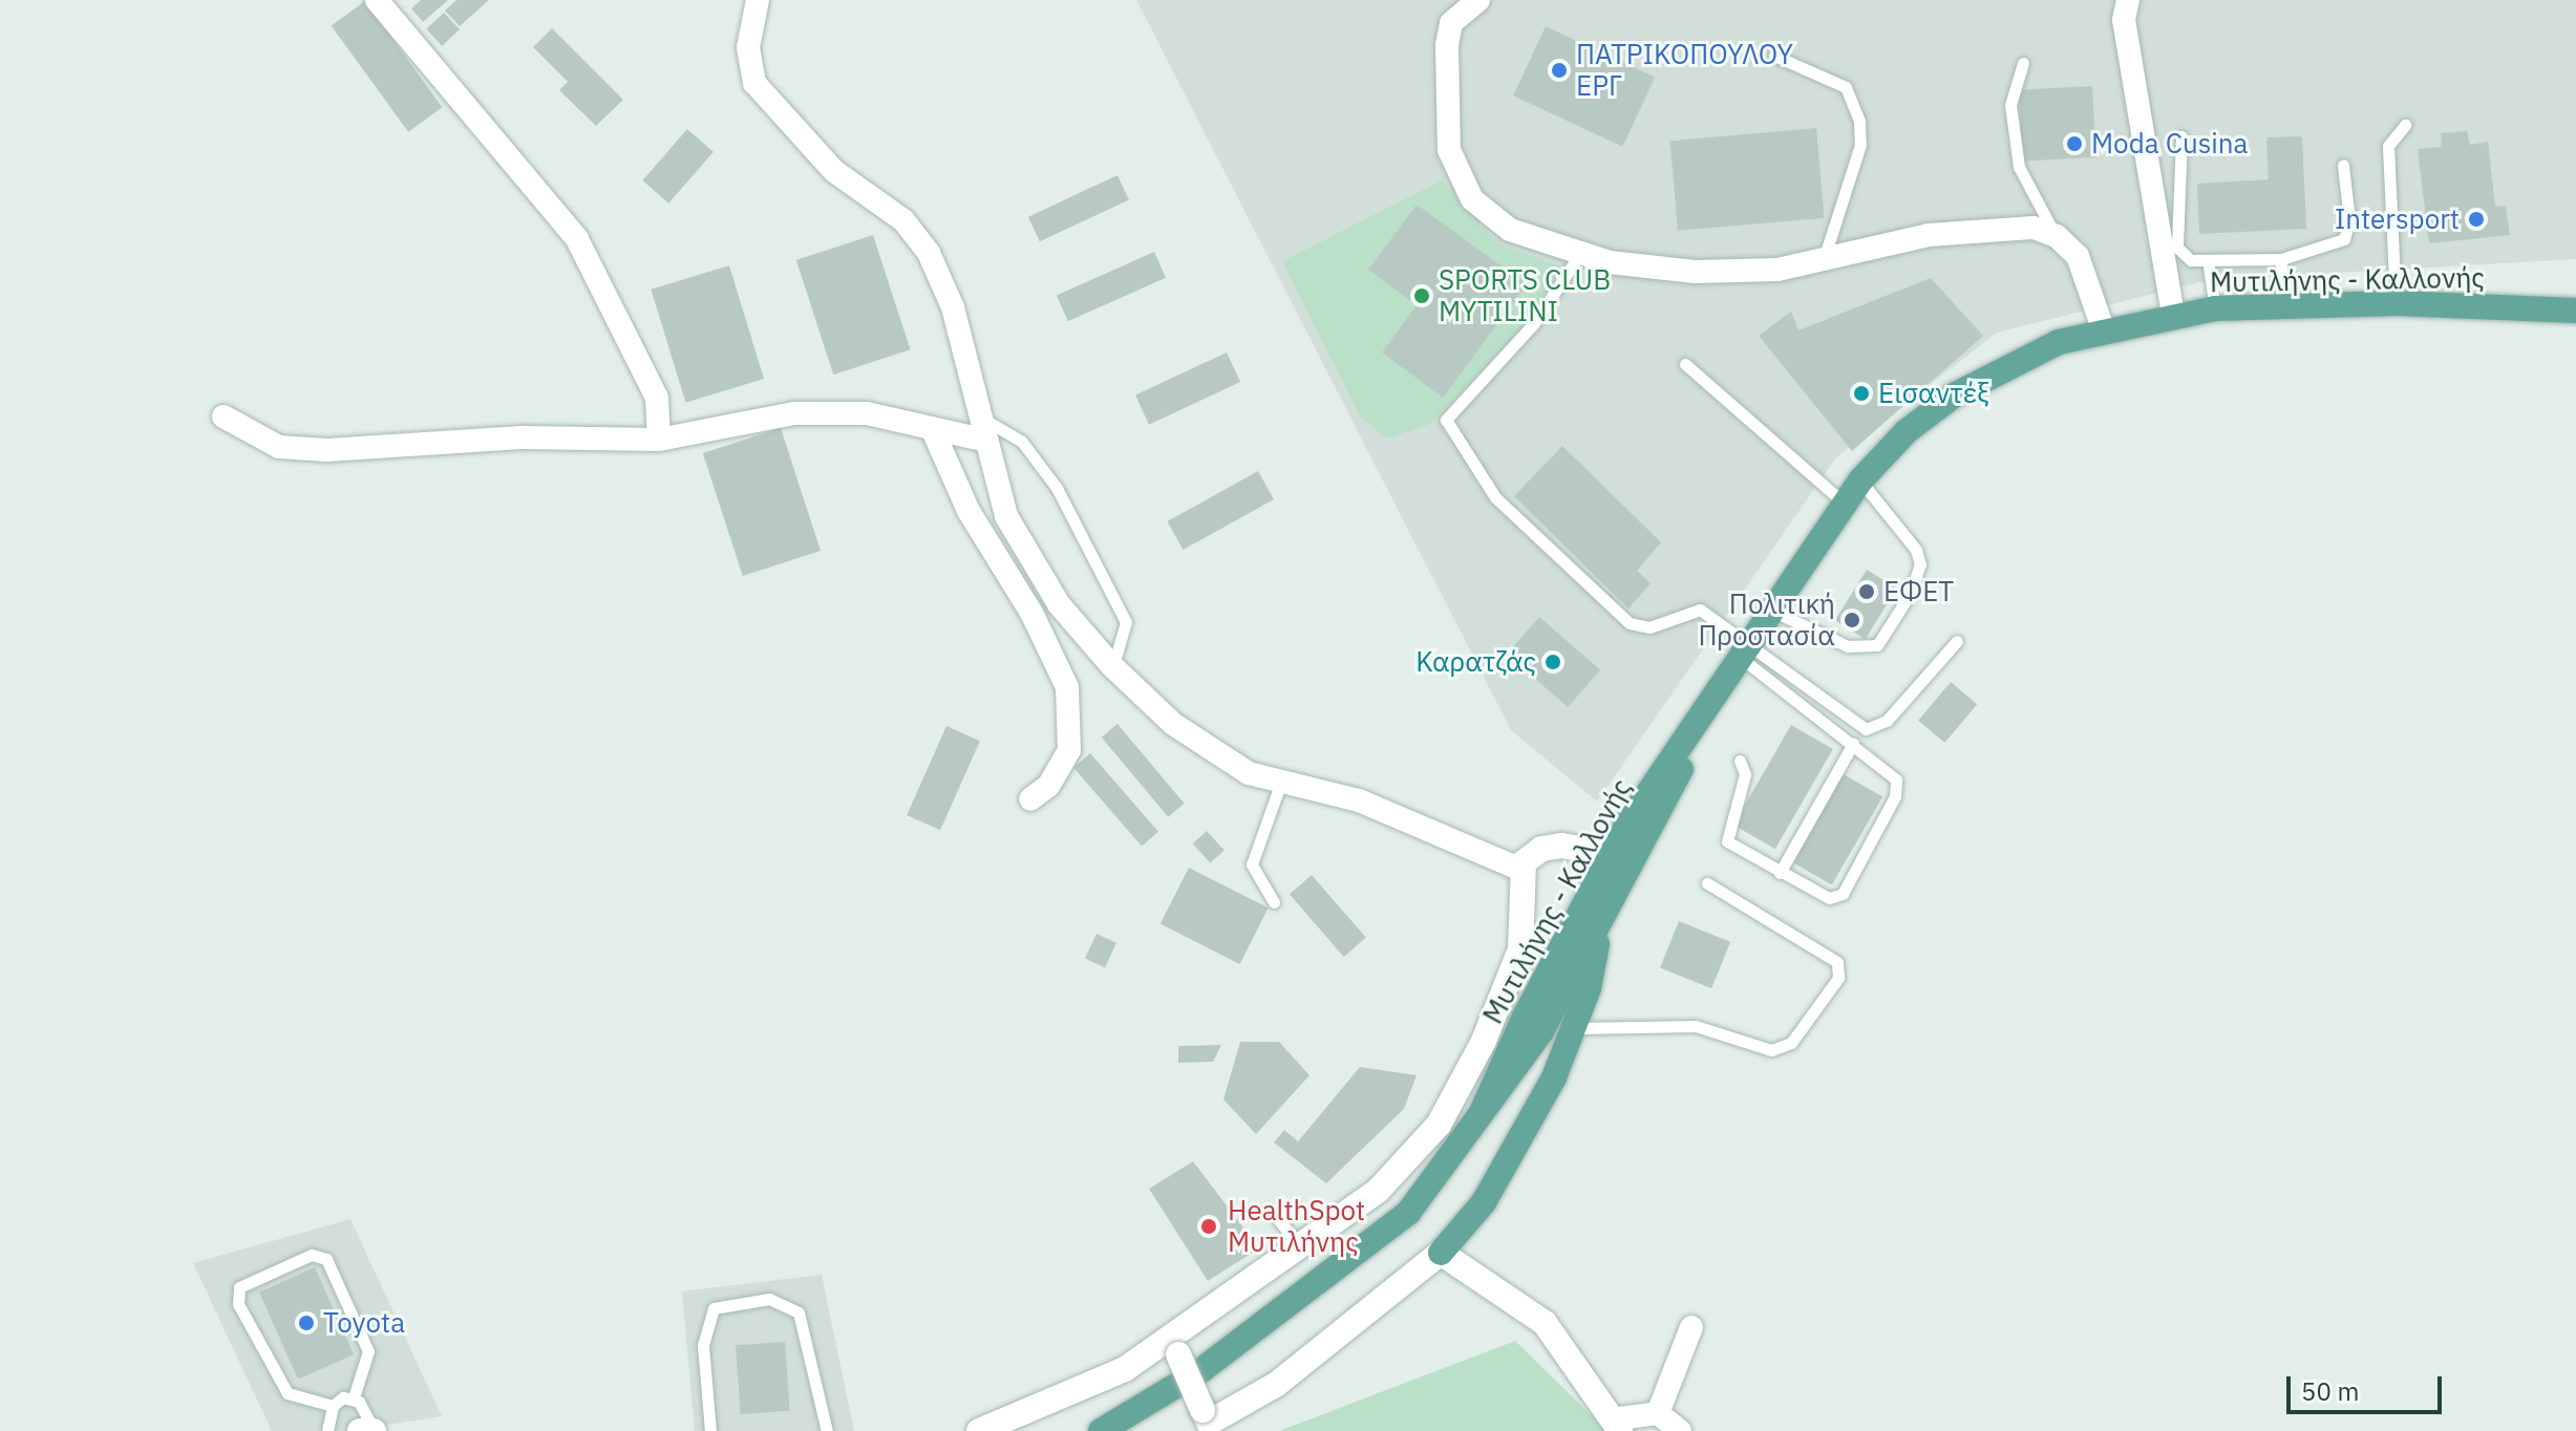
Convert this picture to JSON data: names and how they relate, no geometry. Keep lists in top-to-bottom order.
{
  "streets": {
    "main road": ["Μυτιλήνης - Καλλονής"]
  },
  "places": [
    "ΠΑΤΡΙΚΟΠΟΥΛΟΥ ΕΡΓ",
    "Moda Cusina",
    "Intersport",
    "SPORTS CLUB MYTILINI",
    "Εισαντέξ",
    "ΕΦΕΤ",
    "Πολιτική Προστασία",
    "Καρατζάς",
    "HealthSpot Μυτιλήνης",
    "Toyota"
  ],
  "scale_bar": "50 m"
}
